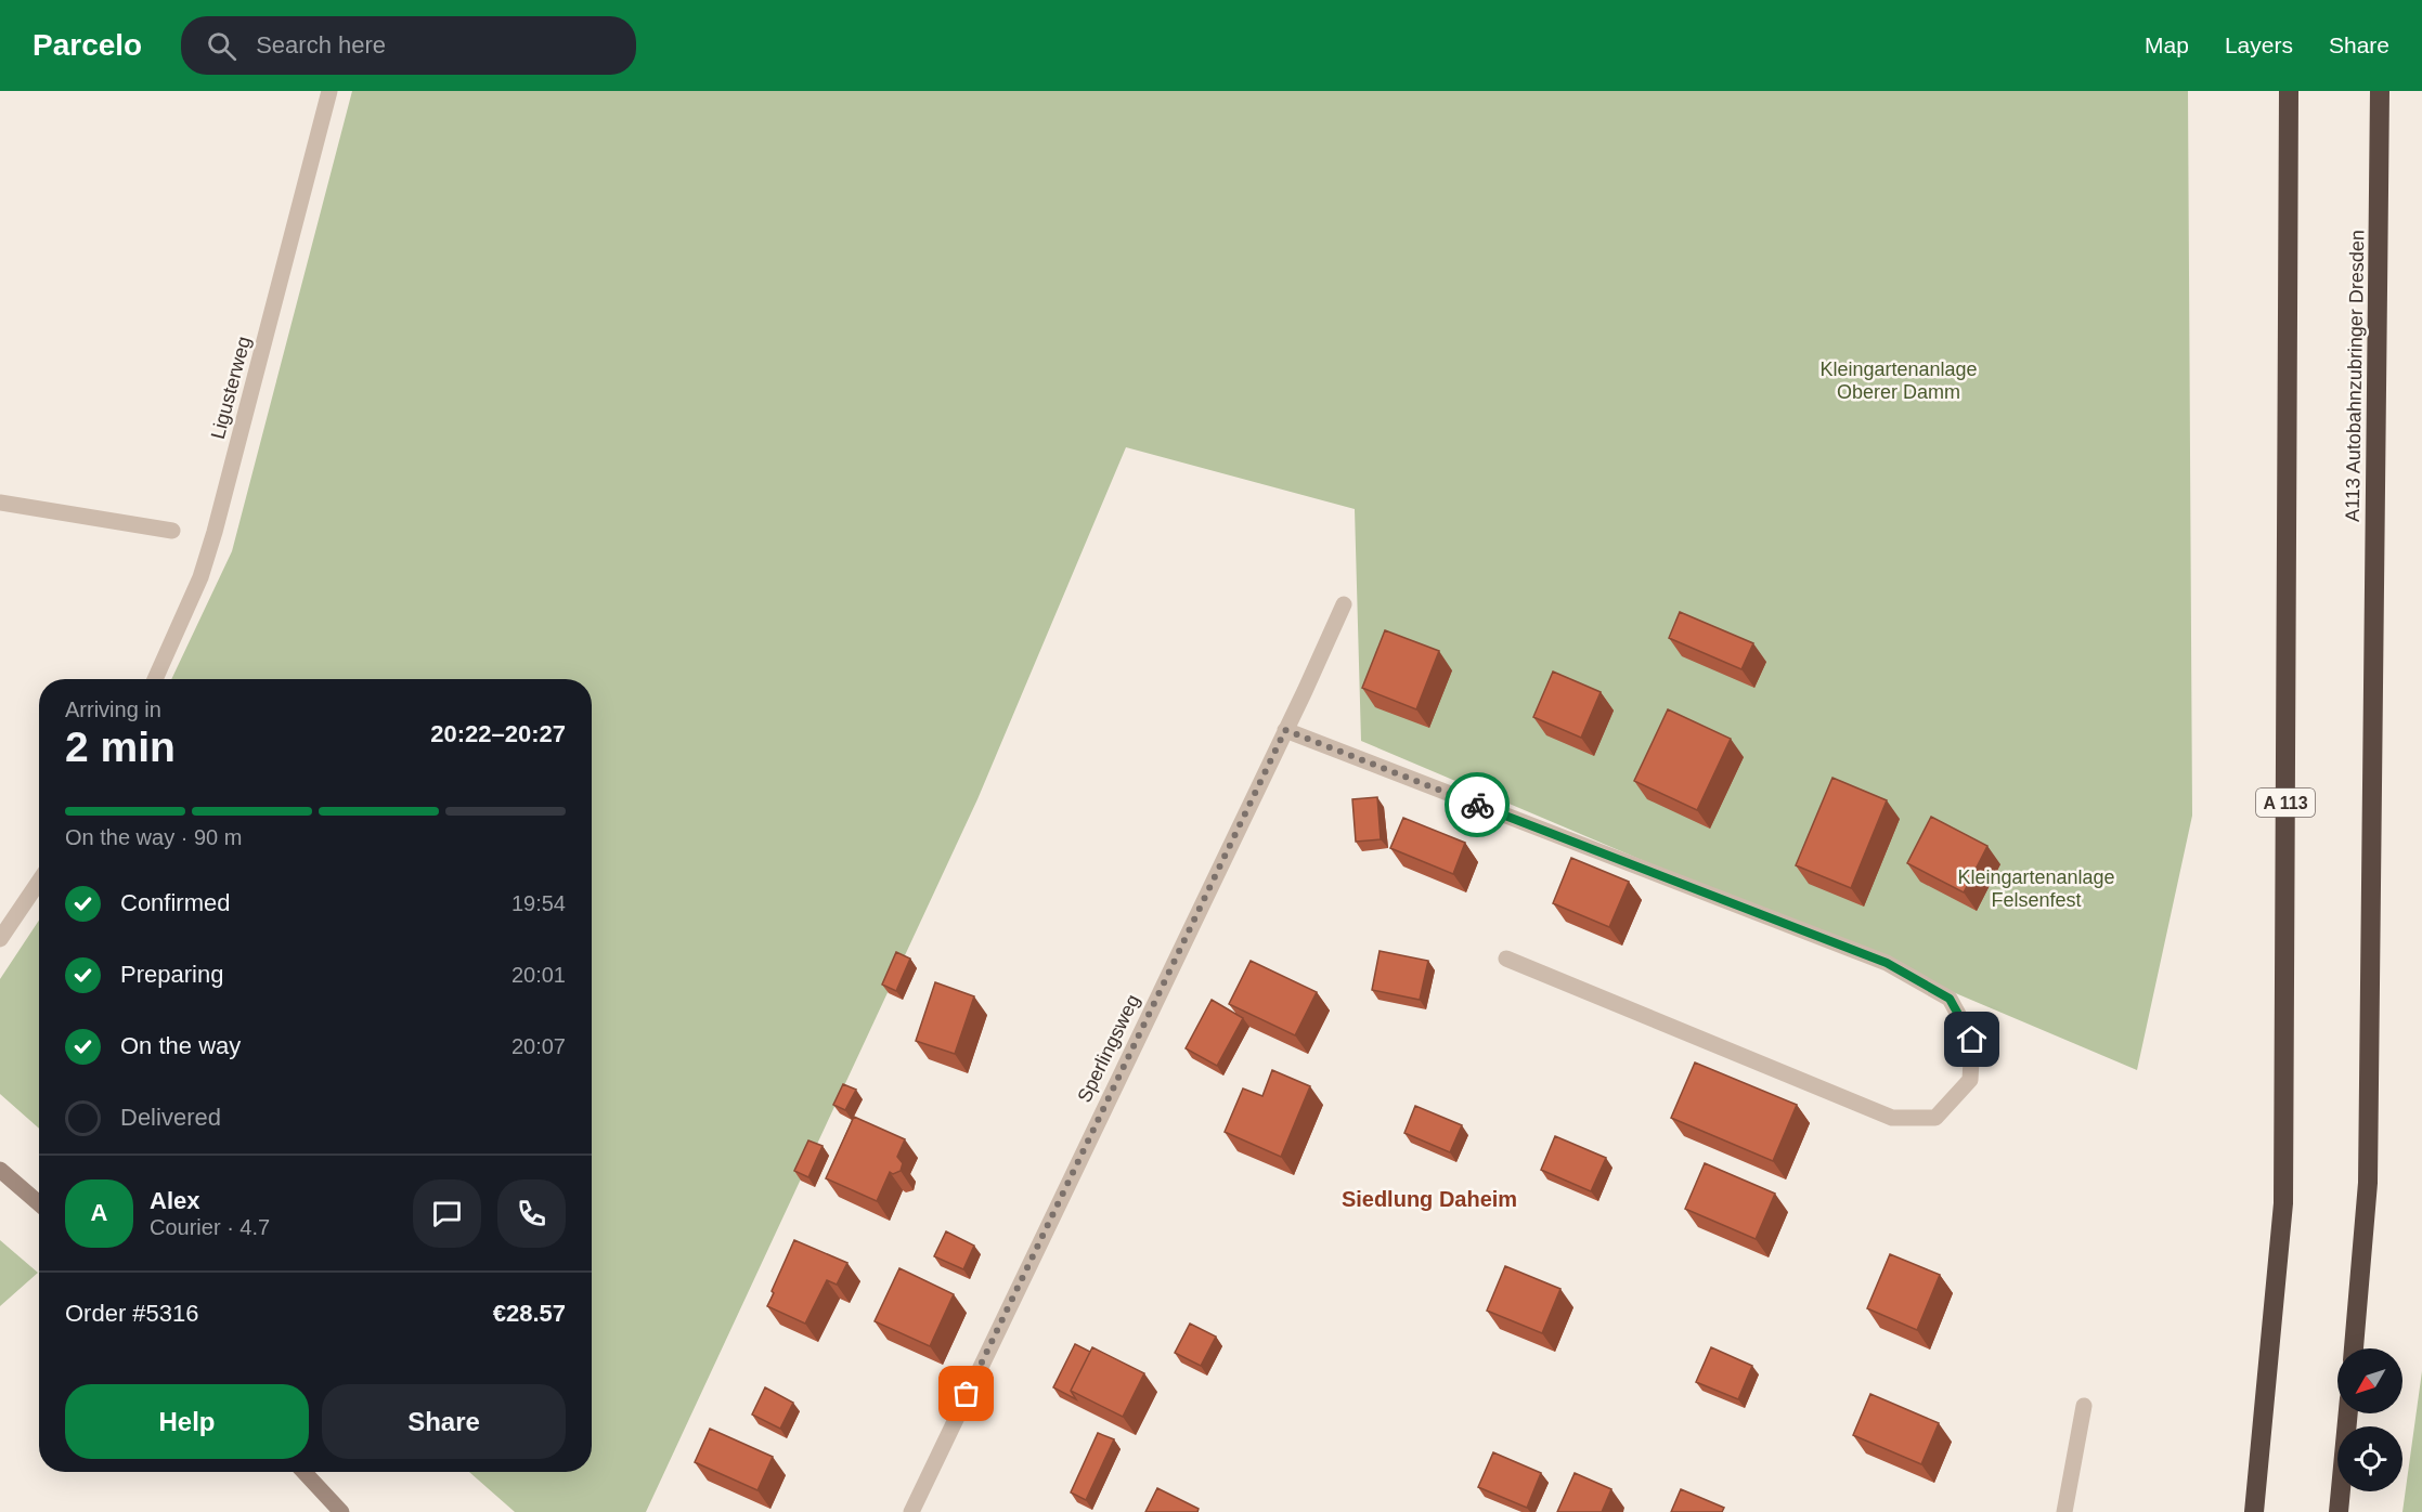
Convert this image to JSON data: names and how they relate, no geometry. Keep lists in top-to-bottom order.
{
  "streets": {
    "highway": ["A113 Autobahnzubringer Dresden", "A 113"],
    "street": ["Ligusterweg", "Sperlingsweg"]
  },
  "districts": ["Siedlung Daheim"],
  "parks": ["Kleingartenanlage Oberer Damm", "Kleingartenanlage Felsenfest"],
  "north": "bottom left",
  "page": {
    "header": "Parcelo",
    "search": "Search here",
    "nav": ["Map", "Layers", "Share"],
    "heading": ["2 min", "Arriving in", "20:22–20:27"],
    "panel": [
      "Alex",
      "Courier · 4.7",
      "Order #5316",
      "€28.57"
    ],
    "bar": "On the way · 90 m",
    "list": [
      ["Confirmed", "19:54"],
      ["Preparing", "20:01"],
      ["On the way", "20:07"],
      "Delivered"
    ],
    "round": "A",
    "buttons": ["Help", "Share"]
  }
}
